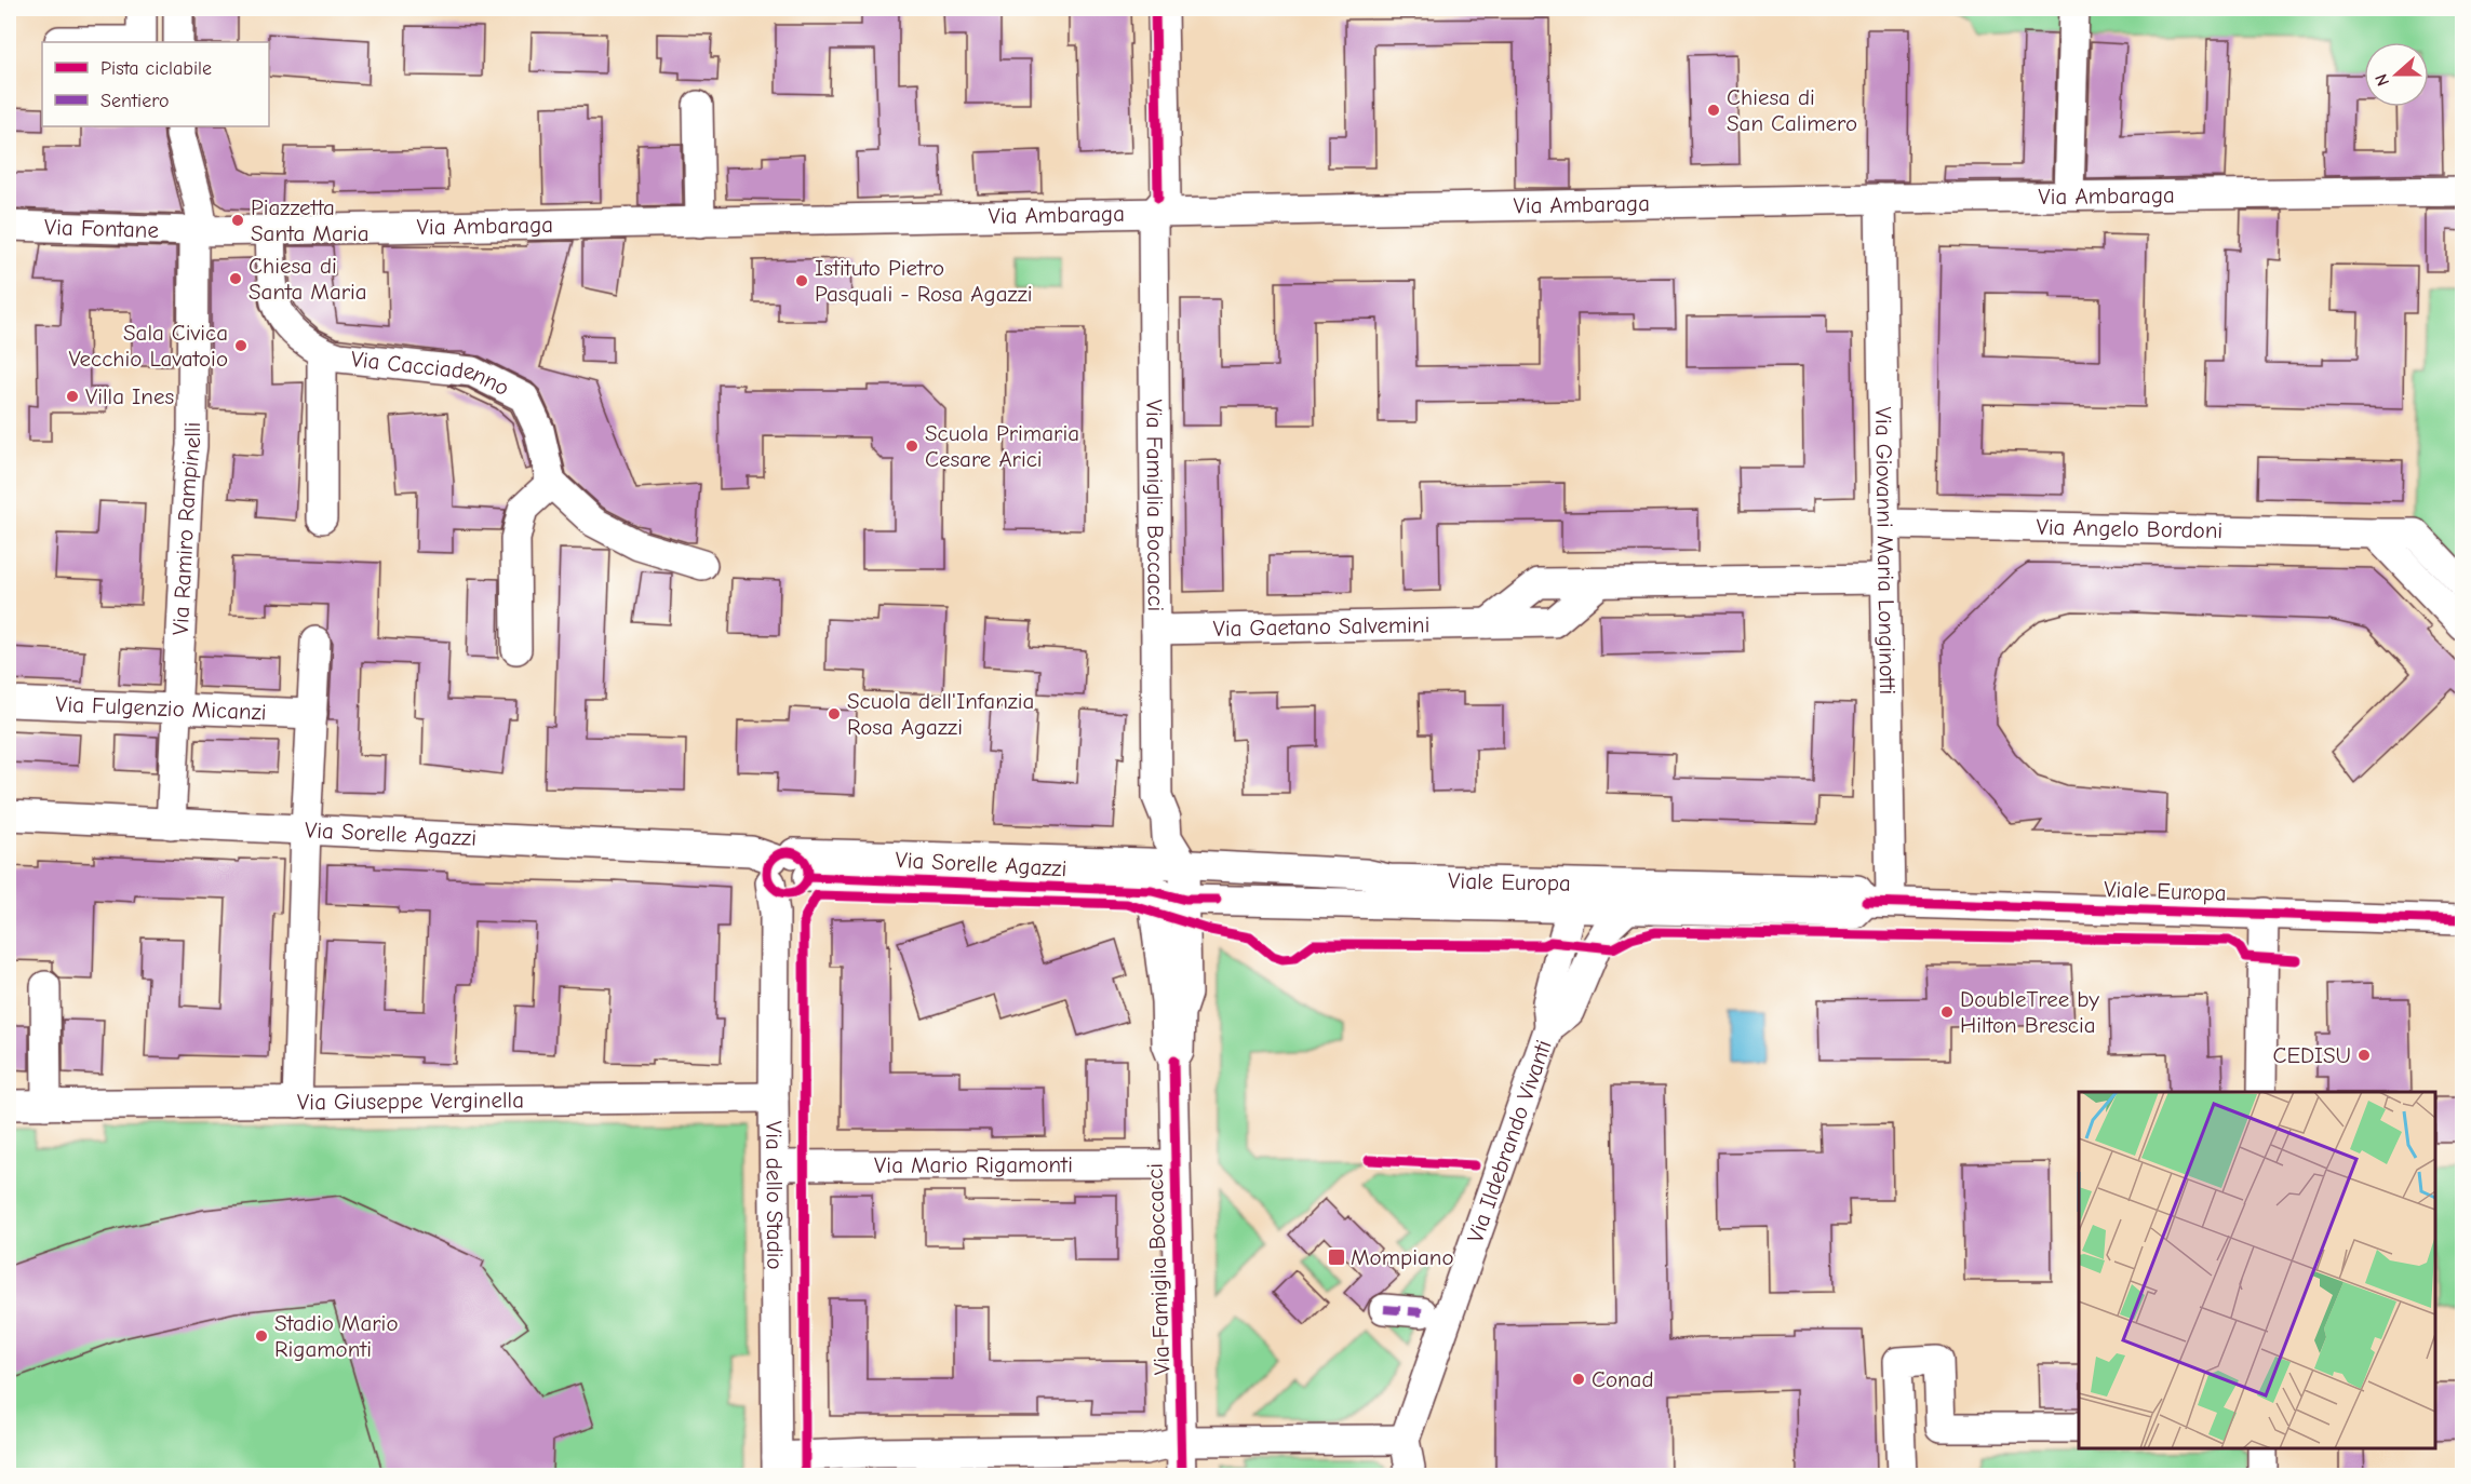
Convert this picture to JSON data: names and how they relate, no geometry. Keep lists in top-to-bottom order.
{
  "streets": {
    "street": [
      "Via Ambaraga",
      "Via Fontane",
      "Via Cacciadenno",
      "Via Famiglia Boccacci",
      "Via Ramiro Rampinelli",
      "Via Angelo Bordoni",
      "Via Giovanni Maria Longinotti",
      "Via Gaetano Salvemini",
      "Via Fulgenzio Micanzi",
      "Via Sorelle Agazzi",
      "Viale Europa",
      "Via Giuseppe Verginella",
      "Via Ildebrando Vivanti",
      "Via Mario Rigamonti",
      "Via dello Stadio"
    ]
  },
  "crossings": [
    ["Via Ambaraga", "Via Cacciadenno"],
    ["Via Ambaraga", "Via Famiglia Boccacci"],
    ["Via Ambaraga", "Via Giovanni Maria Longinotti"],
    ["Via Fontane", "Via Ramiro Rampinelli"],
    ["Via Famiglia Boccacci", "Via Gaetano Salvemini"],
    ["Via Famiglia Boccacci", "Via Sorelle Agazzi"],
    ["Via Famiglia Boccacci", "Viale Europa"],
    ["Via Famiglia Boccacci", "Via Mario Rigamonti"],
    ["Via Ramiro Rampinelli", "Via Fulgenzio Micanzi"],
    ["Via Ramiro Rampinelli", "Via Sorelle Agazzi"],
    ["Via Angelo Bordoni", "Via Giovanni Maria Longinotti"],
    ["Via Giovanni Maria Longinotti", "Viale Europa"],
    ["Via Sorelle Agazzi", "Viale Europa"],
    ["Via Sorelle Agazzi", "Via dello Stadio"],
    ["Viale Europa", "Via Ildebrando Vivanti"],
    ["Via Giuseppe Verginella", "Via dello Stadio"],
    ["Via Mario Rigamonti", "Via dello Stadio"]
  ],
  "places": {
    "other": [
      "Chiesa di San Calimero",
      "Piazzetta Santa Maria",
      "Chiesa di Santa Maria",
      "Istituto Pietro Pasquali - Rosa Agazzi",
      "Sala Civica Vecchio Lavatoio",
      "Villa Ines",
      "Scuola Primaria Cesare Arici",
      "Scuola dell'Infanzia Rosa Agazzi",
      "DoubleTree by Hilton Brescia",
      "CEDISU",
      "Stadio Mario Rigamonti",
      "Conad"
    ],
    "transit": ["Mompiano"]
  },
  "legend": ["Pista ciclabile", "Sentiero"],
  "north": "left"
}
